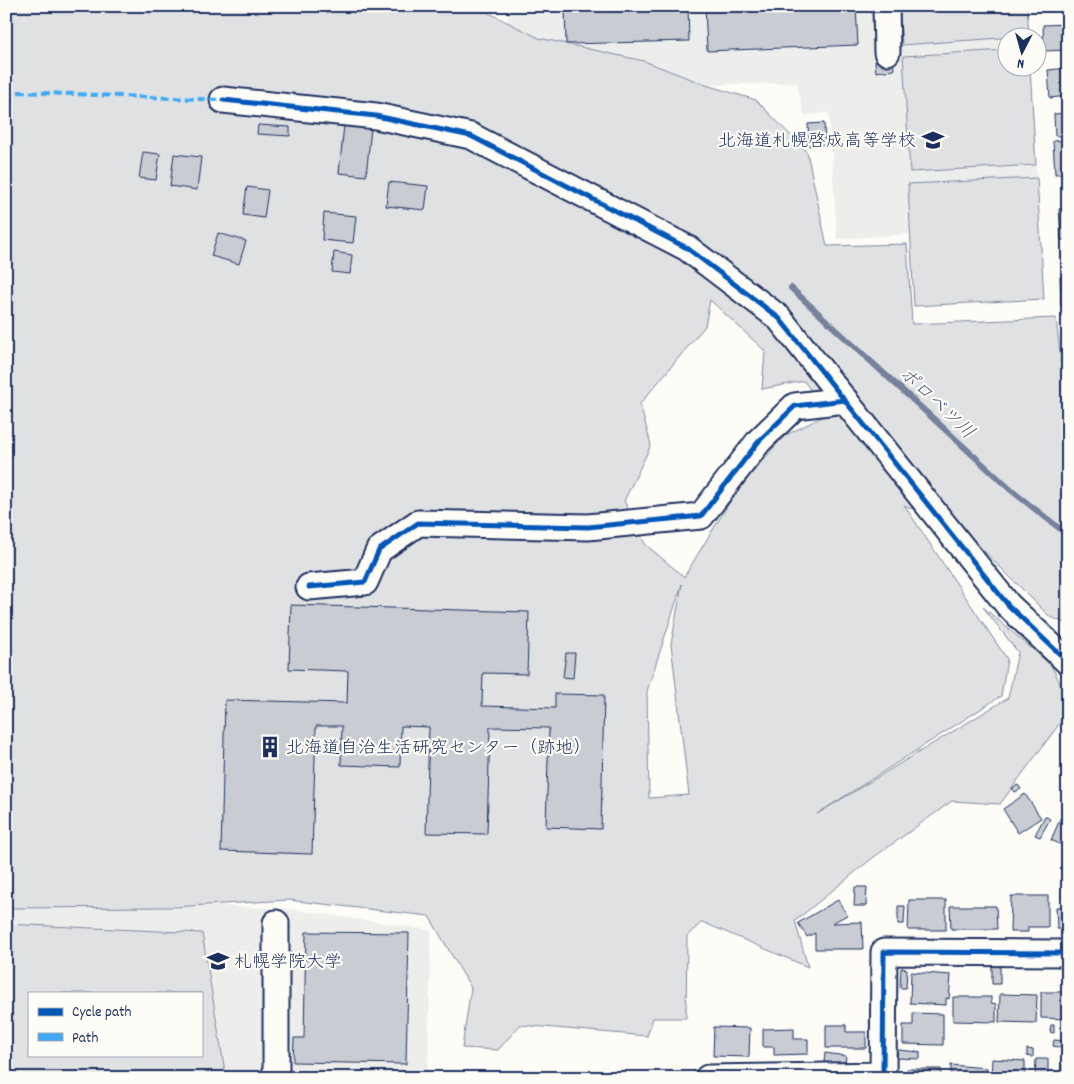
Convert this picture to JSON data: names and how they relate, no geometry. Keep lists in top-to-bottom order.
{
  "water": ["ポロベツ川"],
  "places": {
    "school or university": ["北海道札幌啓成高等学校", "札幌学院大学"],
    "building": ["北海道自治生活研究センター（跡地）"]
  },
  "legend": ["Cycle path", "Path"],
  "north": "bottom"
}
